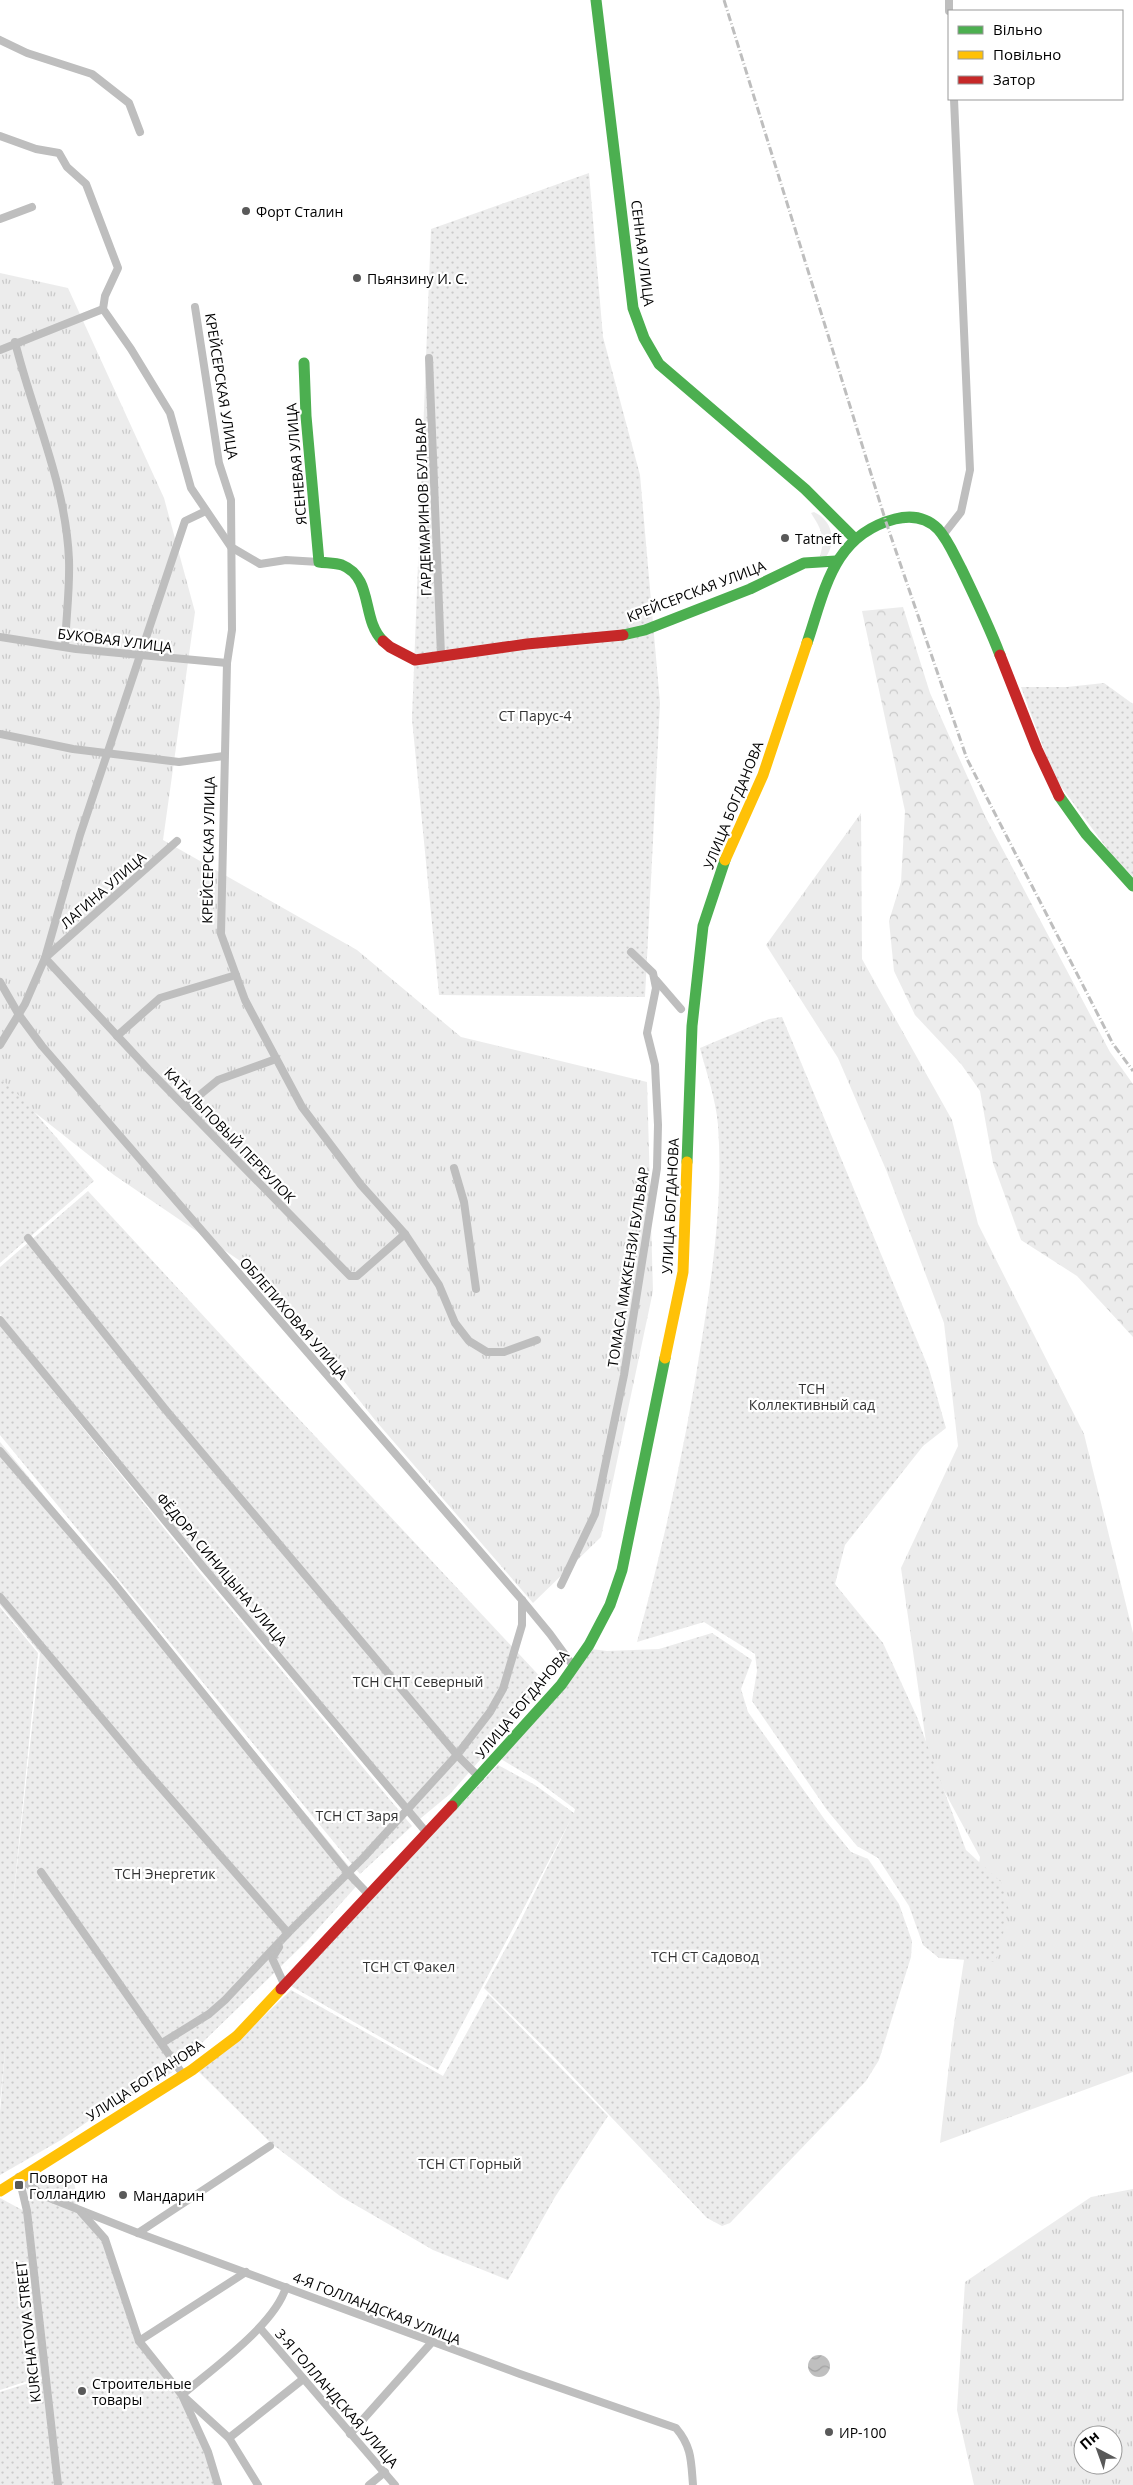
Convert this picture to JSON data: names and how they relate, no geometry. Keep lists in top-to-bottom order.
{
  "streets": {
    "main road": [
      "СЕННАЯ УЛИЦА",
      "КРЕЙСЕРСКАЯ УЛИЦА",
      "ЯСЕНЕВАЯ УЛИЦА",
      "УЛИЦА БОГДАНОВА"
    ],
    "street": [
      "ГАРДЕМАРИНОВ БУЛЬВАР",
      "БУКОВАЯ УЛИЦА",
      "ЛАГИНА УЛИЦА",
      "КАТАЛЬПОВЫЙ ПЕРЕУЛОК",
      "ТОМАСА МАККЕНЗИ БУЛЬВАР",
      "ОБЛЕПИХОВАЯ УЛИЦА",
      "ФЁДОРА СИНИЦЫНА УЛИЦА",
      "4-Я ГОЛЛАНДСКАЯ УЛИЦА",
      "KURCHATOVA STREET",
      "3-Я ГОЛЛАНДСКАЯ УЛИЦА"
    ]
  },
  "crossings": [
    ["СЕННАЯ УЛИЦА", "УЛИЦА БОГДАНОВА"],
    ["КРЕЙСЕРСКАЯ УЛИЦА", "ЯСЕНЕВАЯ УЛИЦА"],
    ["КРЕЙСЕРСКАЯ УЛИЦА", "ГАРДЕМАРИНОВ БУЛЬВАР"],
    ["КРЕЙСЕРСКАЯ УЛИЦА", "БУКОВАЯ УЛИЦА"],
    ["КРЕЙСЕРСКАЯ УЛИЦА", "УЛИЦА БОГДАНОВА"],
    ["КРЕЙСЕРСКАЯ УЛИЦА", "КАТАЛЬПОВЫЙ ПЕРЕУЛОК"],
    ["УЛИЦА БОГДАНОВА", "ОБЛЕПИХОВАЯ УЛИЦА"],
    ["УЛИЦА БОГДАНОВА", "ФЁДОРА СИНИЦЫНА УЛИЦА"],
    ["УЛИЦА БОГДАНОВА", "4-Я ГОЛЛАНДСКАЯ УЛИЦА"],
    ["УЛИЦА БОГДАНОВА", "KURCHATOVA STREET"],
    ["ЛАГИНА УЛИЦА", "КАТАЛЬПОВЫЙ ПЕРЕУЛОК"],
    ["4-Я ГОЛЛАНДСКАЯ УЛИЦА", "KURCHATOVA STREET"]
  ],
  "parks": [
    "СТ Парус-4",
    "ТСН Коллективный сад",
    "ТСН СНТ Северный",
    "ТСН СТ Заря",
    "ТСН Энергетик",
    "ТСН СТ Садовод",
    "ТСН СТ Факел",
    "ТСН СТ Горный"
  ],
  "places": {
    "other": [
      "Форт Сталин",
      "Пьянзину И. С.",
      "Tatneft",
      "Мандарин",
      "Строительные товары",
      "ИР-100"
    ],
    "transit": ["Поворот на Голландию"]
  },
  "legend": ["Вільно", "Повільно", "Затор"],
  "north": "top left"
}
